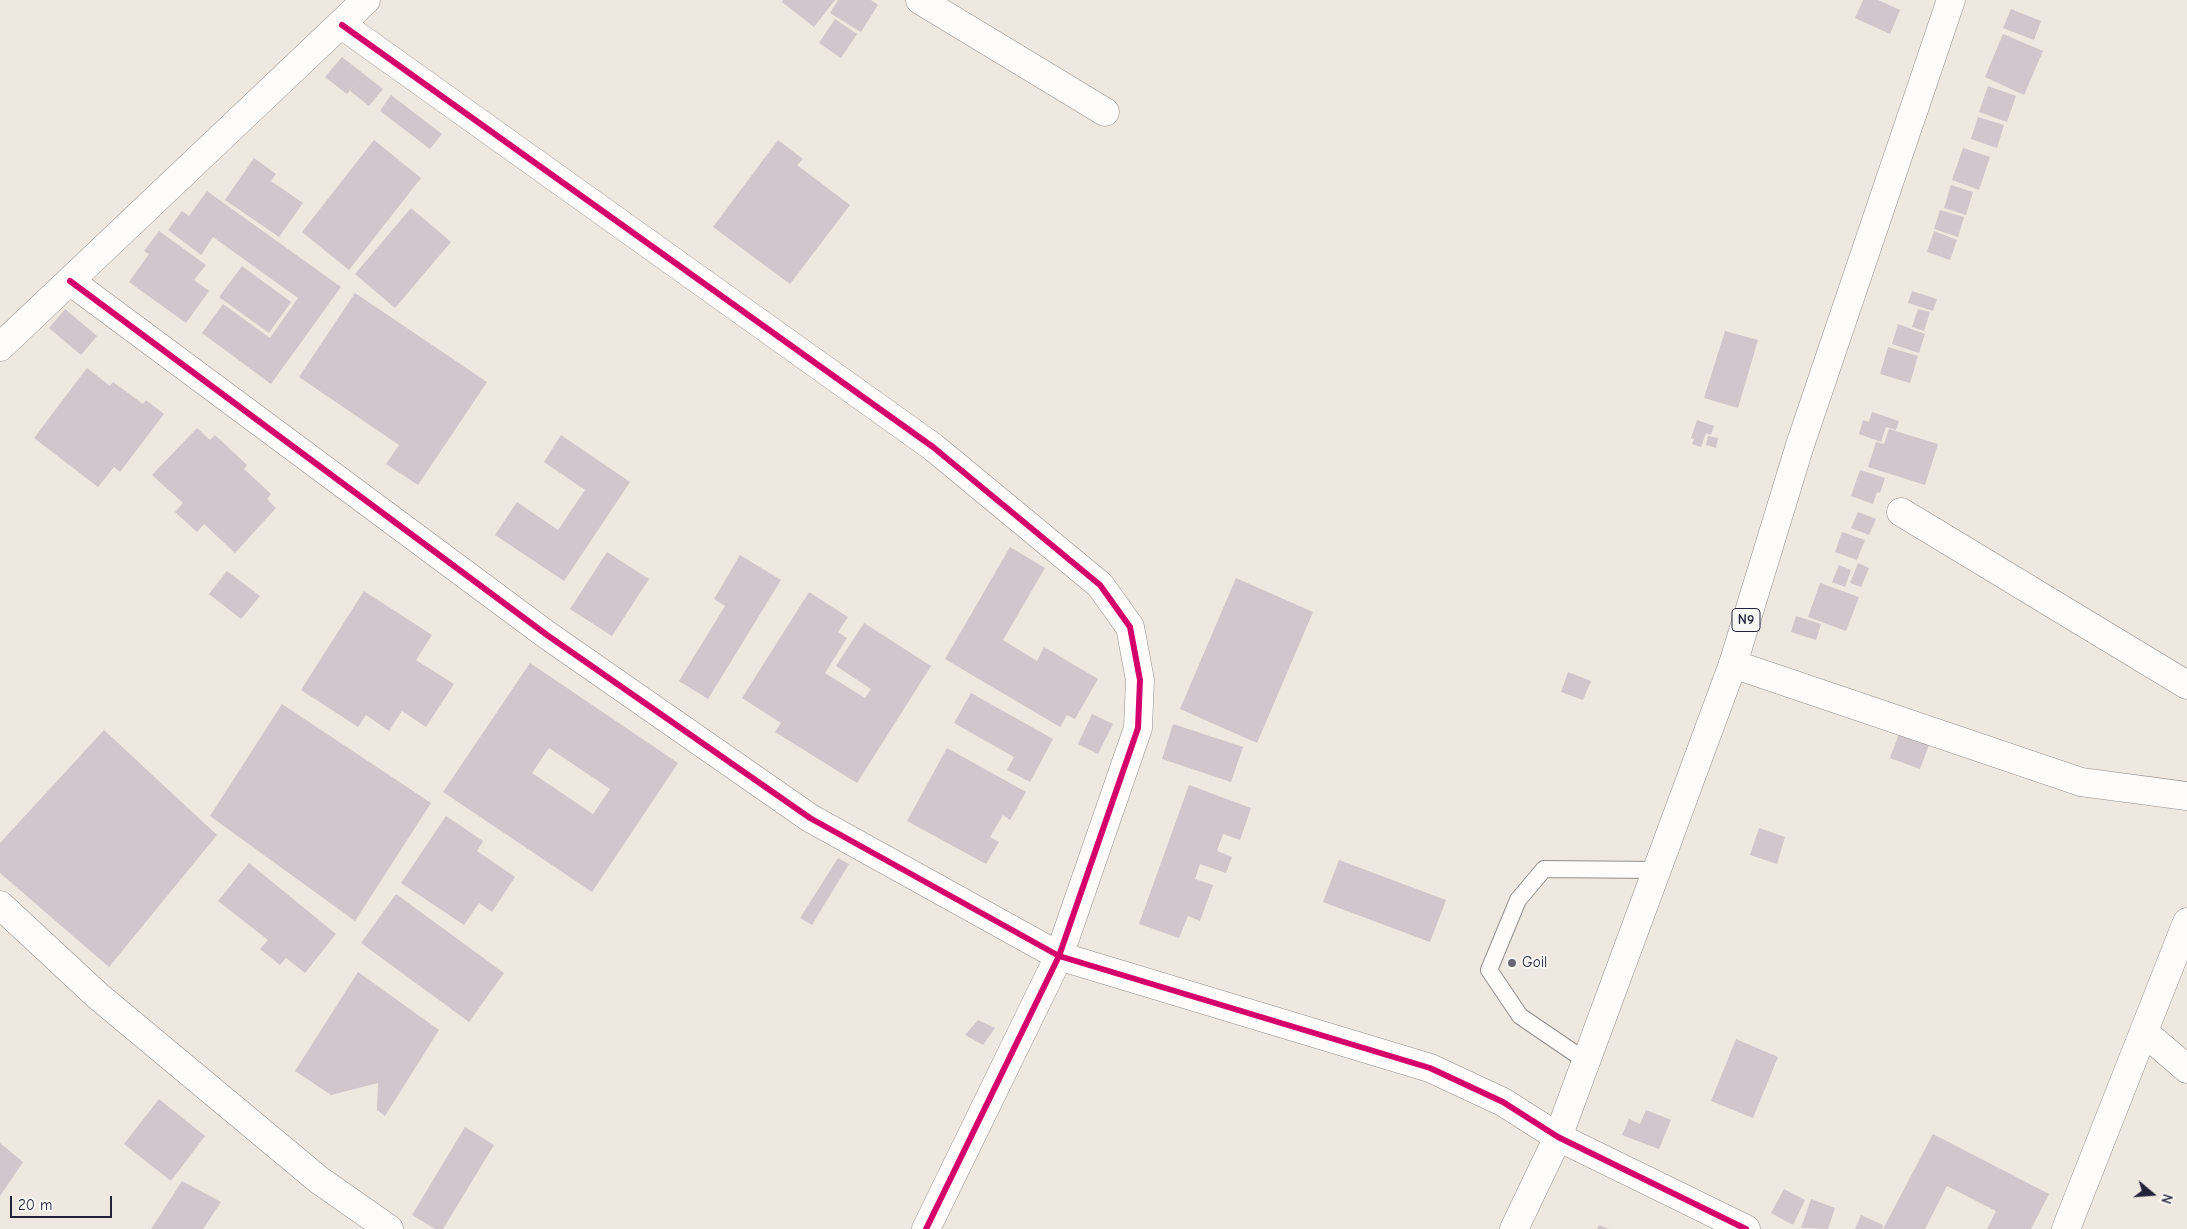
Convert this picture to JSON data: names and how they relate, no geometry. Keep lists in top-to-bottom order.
{
  "streets": {
    "main road": ["N9"]
  },
  "places": ["Goil"],
  "scale_bar": "20 m",
  "north": "right"
}
